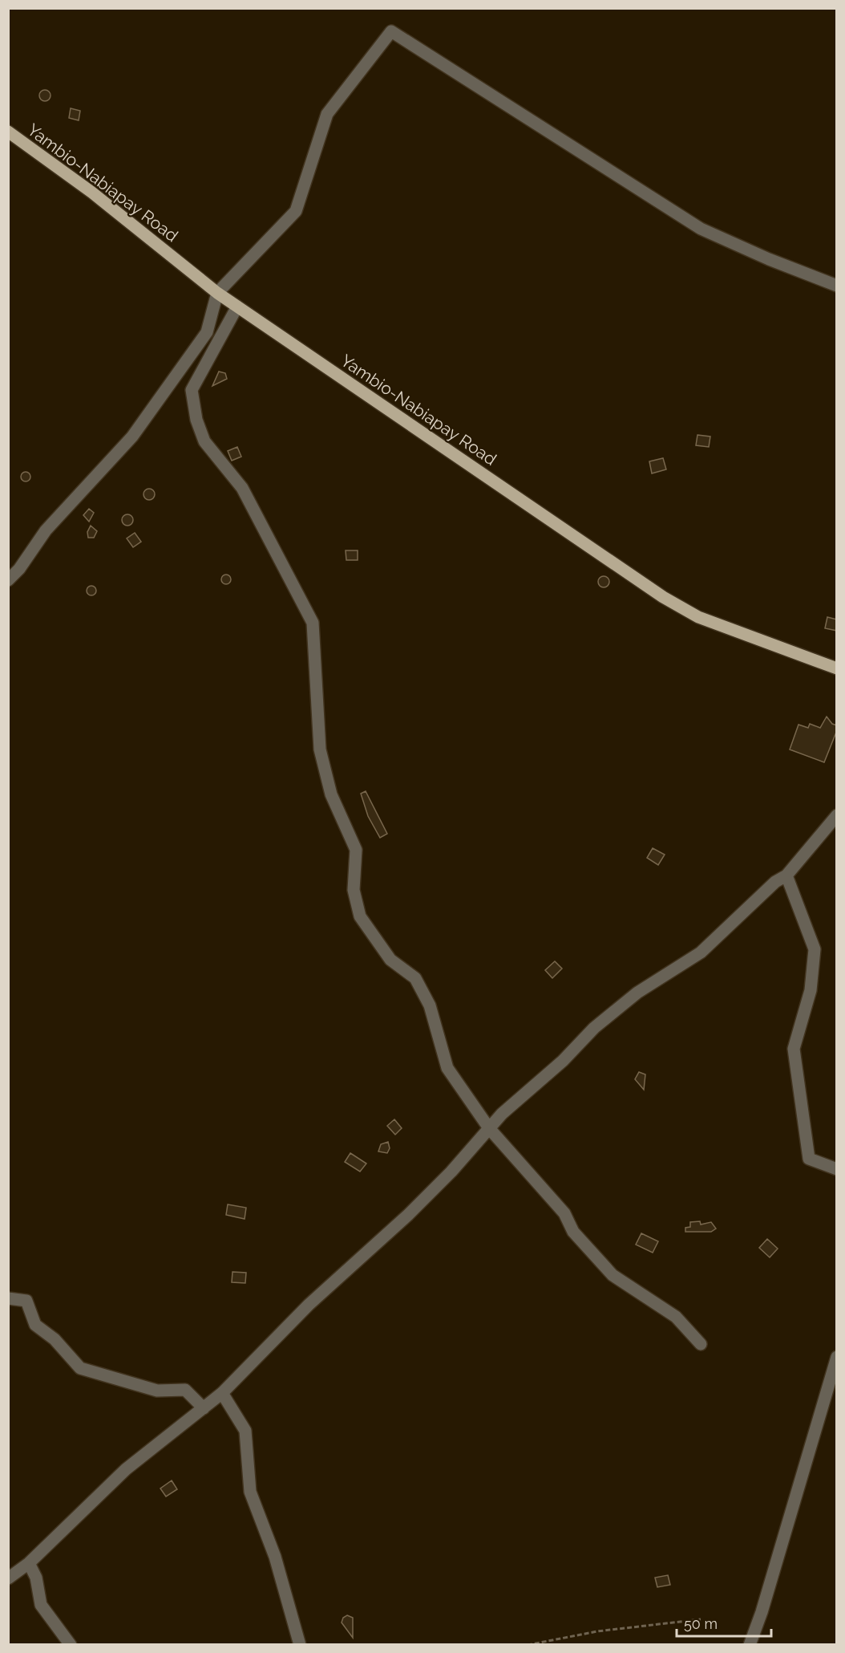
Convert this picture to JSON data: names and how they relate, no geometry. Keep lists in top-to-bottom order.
{
  "streets": {
    "main road": ["Yambio-Nabiapay Road"]
  },
  "scale_bar": "50 m"
}
